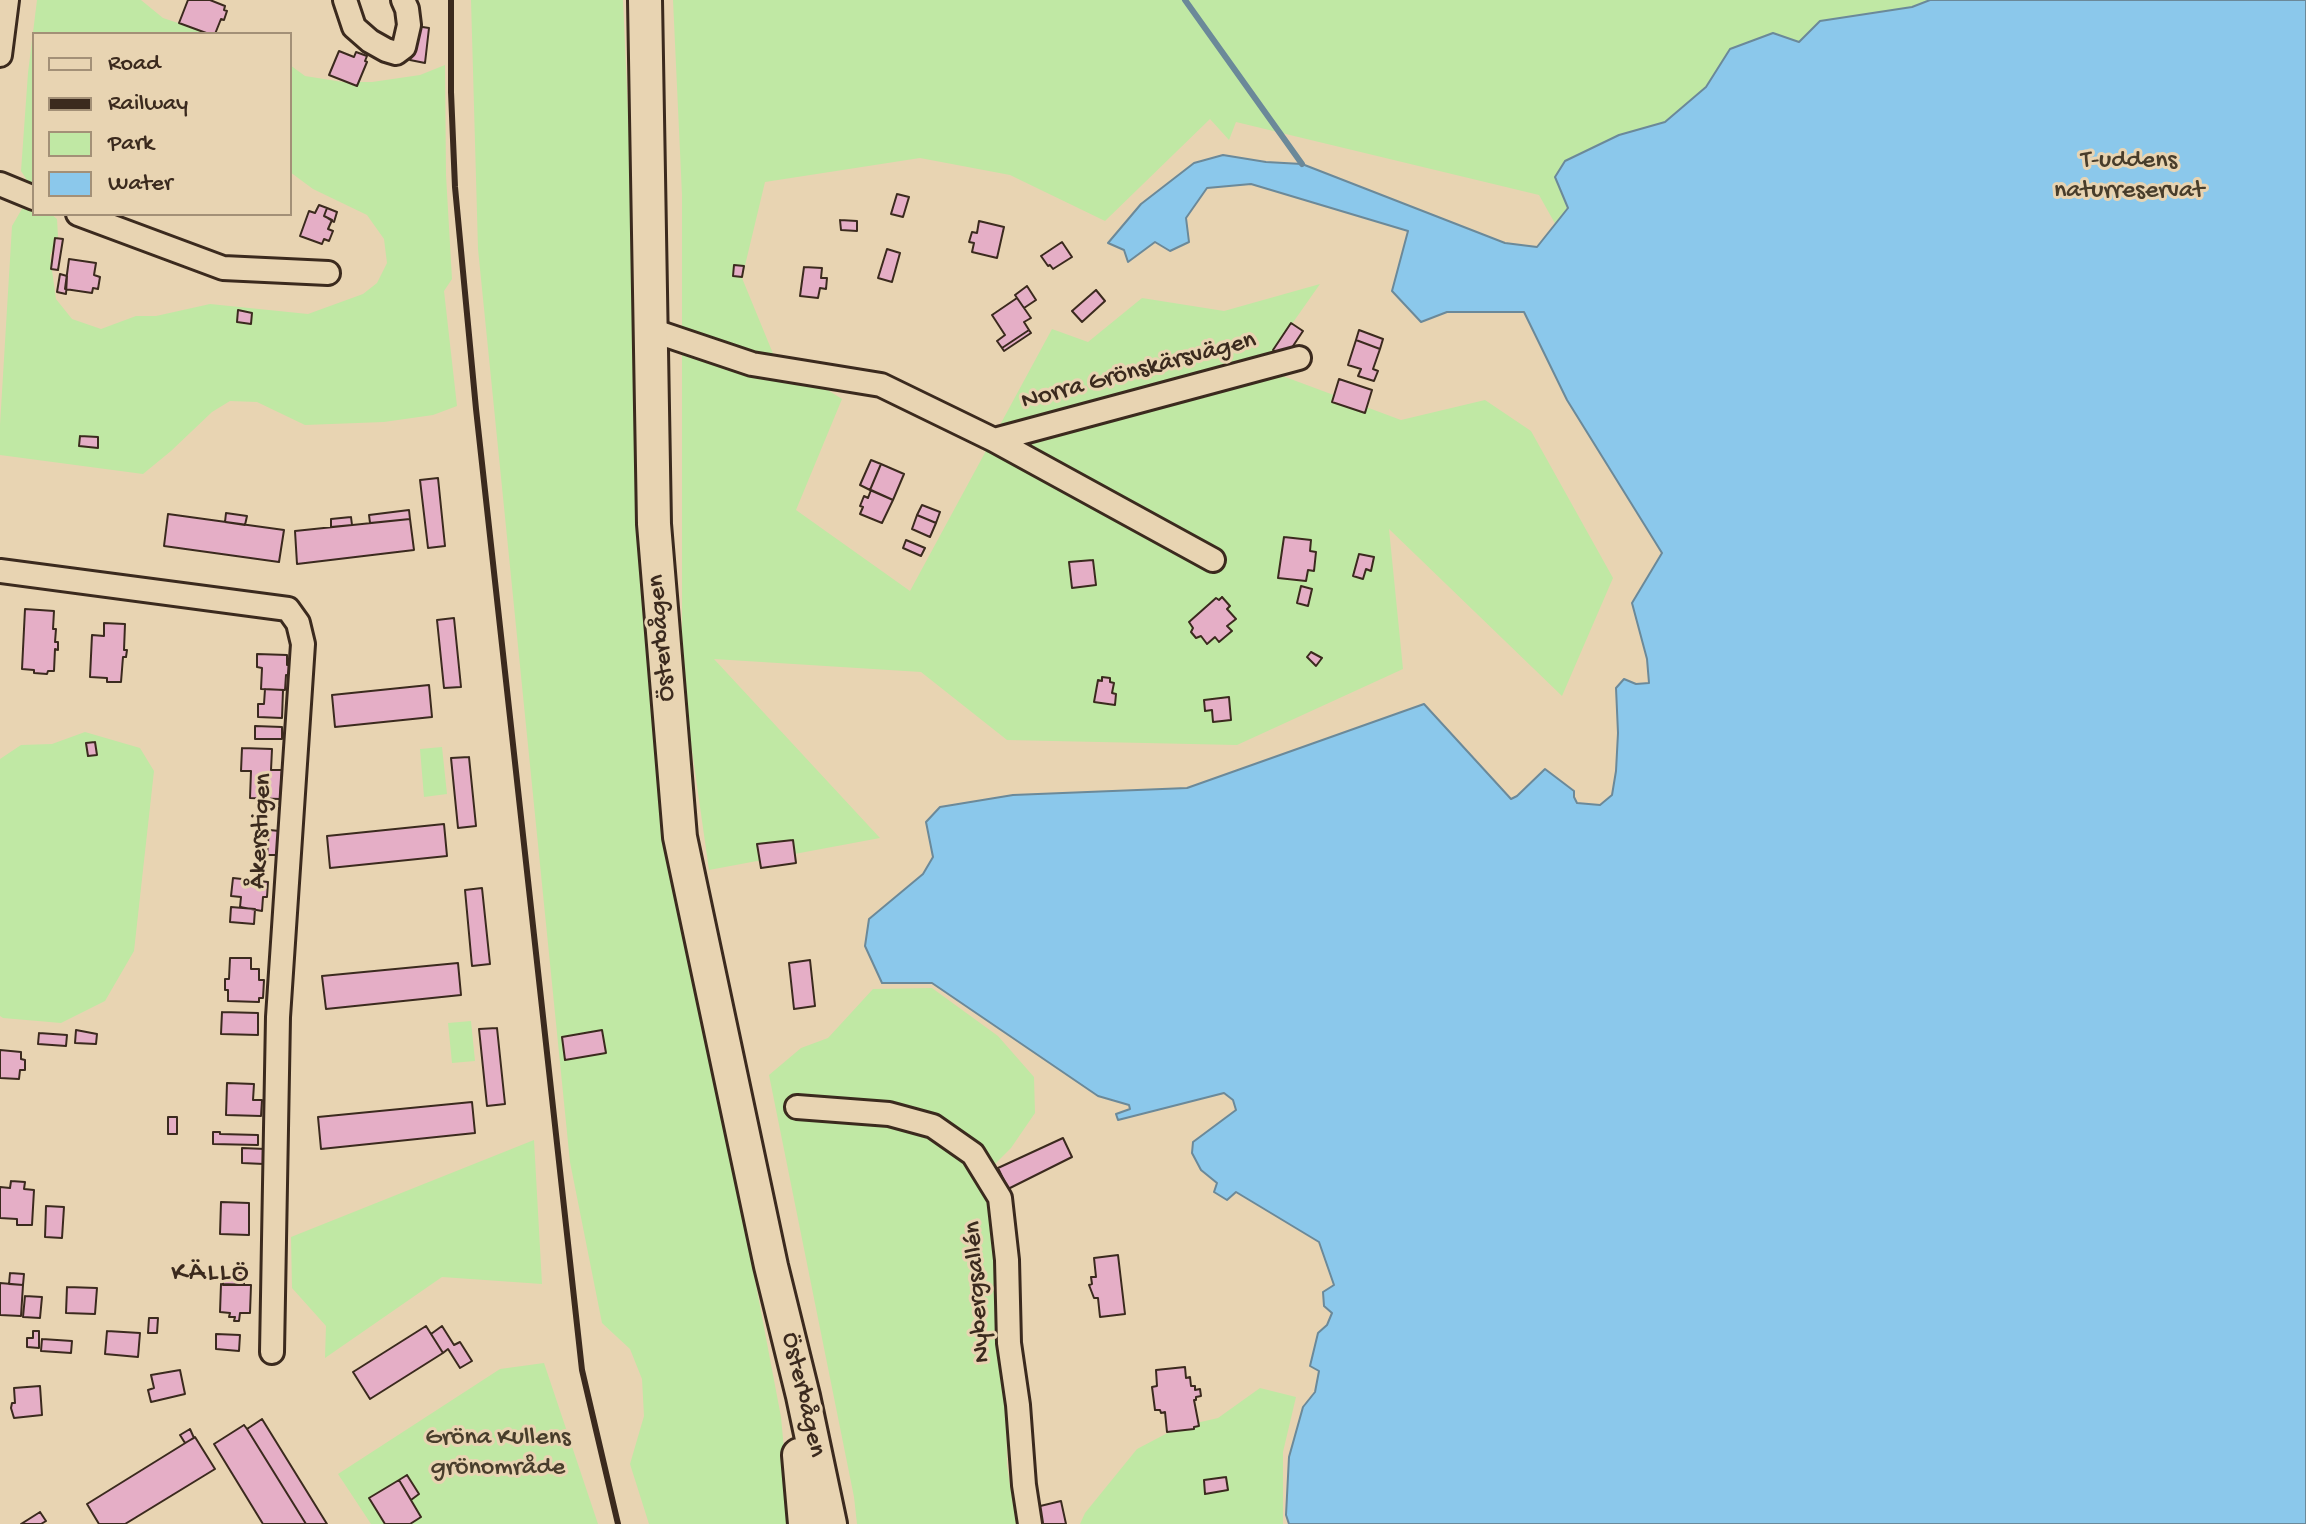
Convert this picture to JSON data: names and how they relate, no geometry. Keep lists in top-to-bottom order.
{
  "streets": {
    "main road": ["Österbågen"],
    "street": ["Norra Grönskärsvägen", "Åkerstigen", "Nybergsallén"]
  },
  "crossings": [
    ["Norra Grönskärsvägen", "Österbågen"]
  ],
  "districts": ["KÄLLÖ"],
  "parks": ["T-uddens naturreservat", "Gröna Kullens grönområde"],
  "legend": [
    "Road",
    "Railway",
    "Park",
    "Water"
  ]
}
